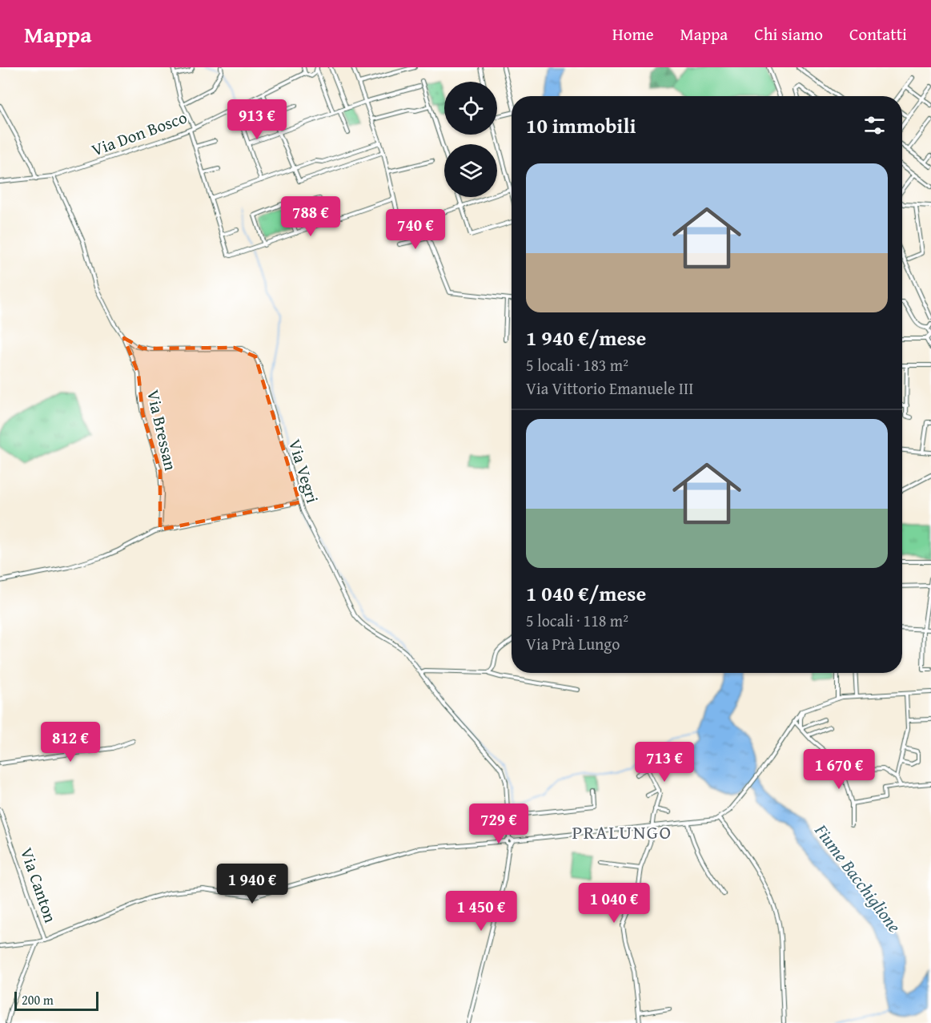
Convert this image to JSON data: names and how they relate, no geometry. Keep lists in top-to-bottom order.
{
  "streets": {
    "street": [
      "Via Don Bosco",
      "Via Bressan",
      "Via Vegri",
      "Via Canton"
    ]
  },
  "crossings": [
    ["Via Bressan", "Via Vegri"]
  ],
  "districts": ["PRALUNGO"],
  "water": ["Fiume Bacchiglione"],
  "scale_bar": "200 m",
  "page": {
    "header": "Mappa",
    "nav": [
      "Home",
      "Mappa",
      "Chi siamo",
      "Contatti"
    ],
    "heading": "10 immobili",
    "price": [
      "913 €",
      "788 €",
      "740 €",
      "812 €",
      "713 €",
      "1 670 €",
      "729 €",
      "1 940 €",
      "1 040 €",
      "1 450 €"
    ],
    "list": [
      {
        "name": "1 940 €/mese",
        "note": "5 locali · 183 m² · Via Vittorio Emanuele III"
      },
      {
        "name": "1 040 €/mese",
        "note": "5 locali · 118 m² · Via Prà Lungo"
      }
    ],
    "scale": "200 m"
  }
}
